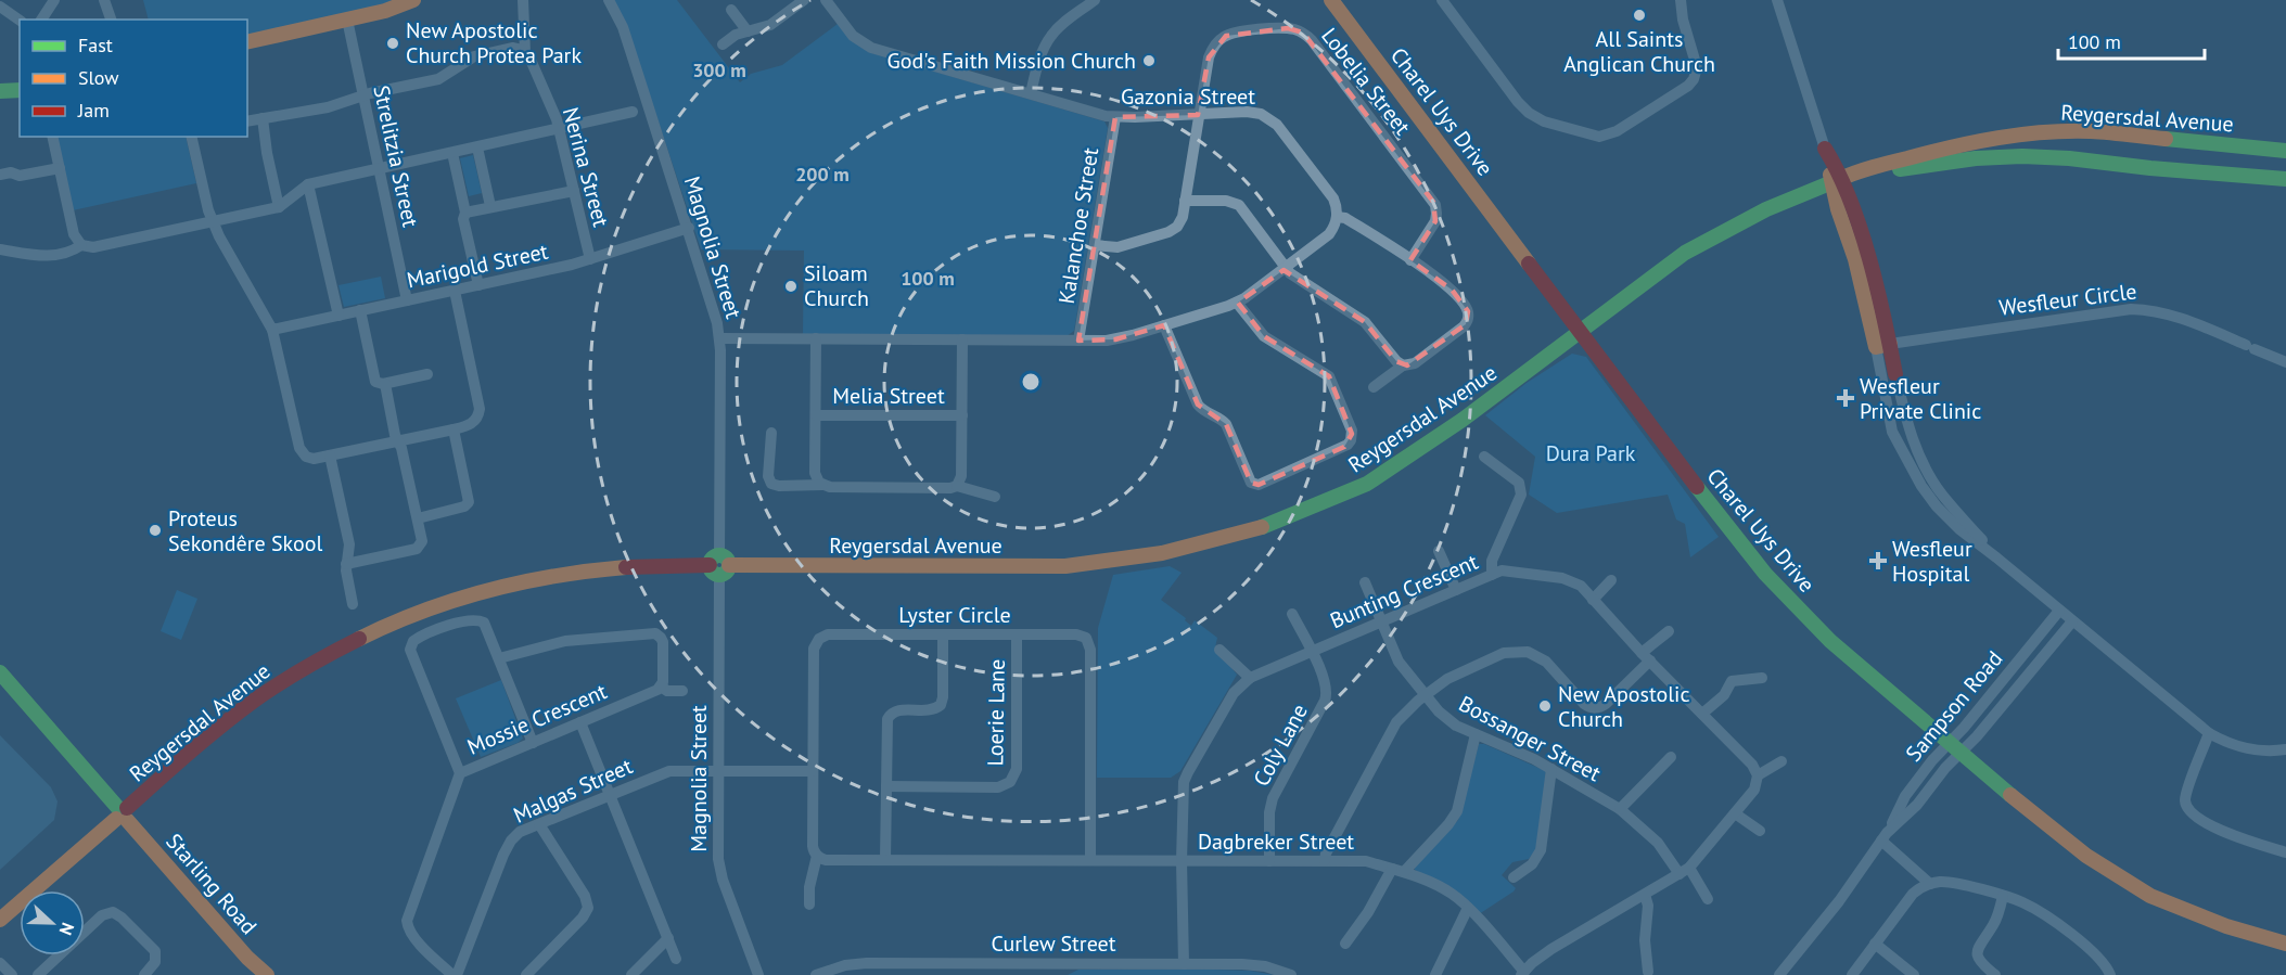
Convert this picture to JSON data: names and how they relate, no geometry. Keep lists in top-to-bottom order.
{
  "streets": {
    "main road": ["Charel Uys Drive", "Reygersdal Avenue", "Starling Road"],
    "street": [
      "Lobelia Street",
      "Gazonia Street",
      "Strelitzia Street",
      "Nerina Street",
      "Kalanchoe Street",
      "Magnolia Street",
      "Marigold Street",
      "Wesfleur Circle",
      "Melia Street",
      "Bunting Crescent",
      "Lyster Circle",
      "Sampson Road",
      "Loerie Lane",
      "Mossie Crescent",
      "Bossanger Street",
      "Coly Lane",
      "Malgas Street",
      "Dagbreker Street",
      "Curlew Street"
    ]
  },
  "crossings": [
    ["Lobelia Street", "Gazonia Street"],
    ["Gazonia Street", "Kalanchoe Street"],
    ["Charel Uys Drive", "Reygersdal Avenue"],
    ["Charel Uys Drive", "Sampson Road"],
    ["Reygersdal Avenue", "Magnolia Street"],
    ["Reygersdal Avenue", "Starling Road"],
    ["Strelitzia Street", "Marigold Street"],
    ["Nerina Street", "Marigold Street"],
    ["Magnolia Street", "Marigold Street"],
    ["Magnolia Street", "Malgas Street"],
    ["Bunting Crescent", "Bossanger Street"],
    ["Bunting Crescent", "Coly Lane"],
    ["Bunting Crescent", "Dagbreker Street"],
    ["Bunting Crescent", "Curlew Street"],
    ["Lyster Circle", "Loerie Lane"],
    ["Lyster Circle", "Malgas Street"],
    ["Mossie Crescent", "Malgas Street"],
    ["Coly Lane", "Dagbreker Street"]
  ],
  "parks": ["Dura Park"],
  "places": {
    "other": [
      "All Saints Anglican Church",
      "New Apostolic Church Protea Park",
      "God's Faith Mission Church",
      "Siloam Church",
      "Proteus Sekondêre Skool",
      "New Apostolic Church"
    ],
    "health": ["Wesfleur Private Clinic", "Wesfleur Hospital"]
  },
  "legend": ["Fast", "Slow", "Jam"],
  "scale_bar": "100 m",
  "north": "right",
  "rings": ["300 m", "200 m", "100 m"]
}
